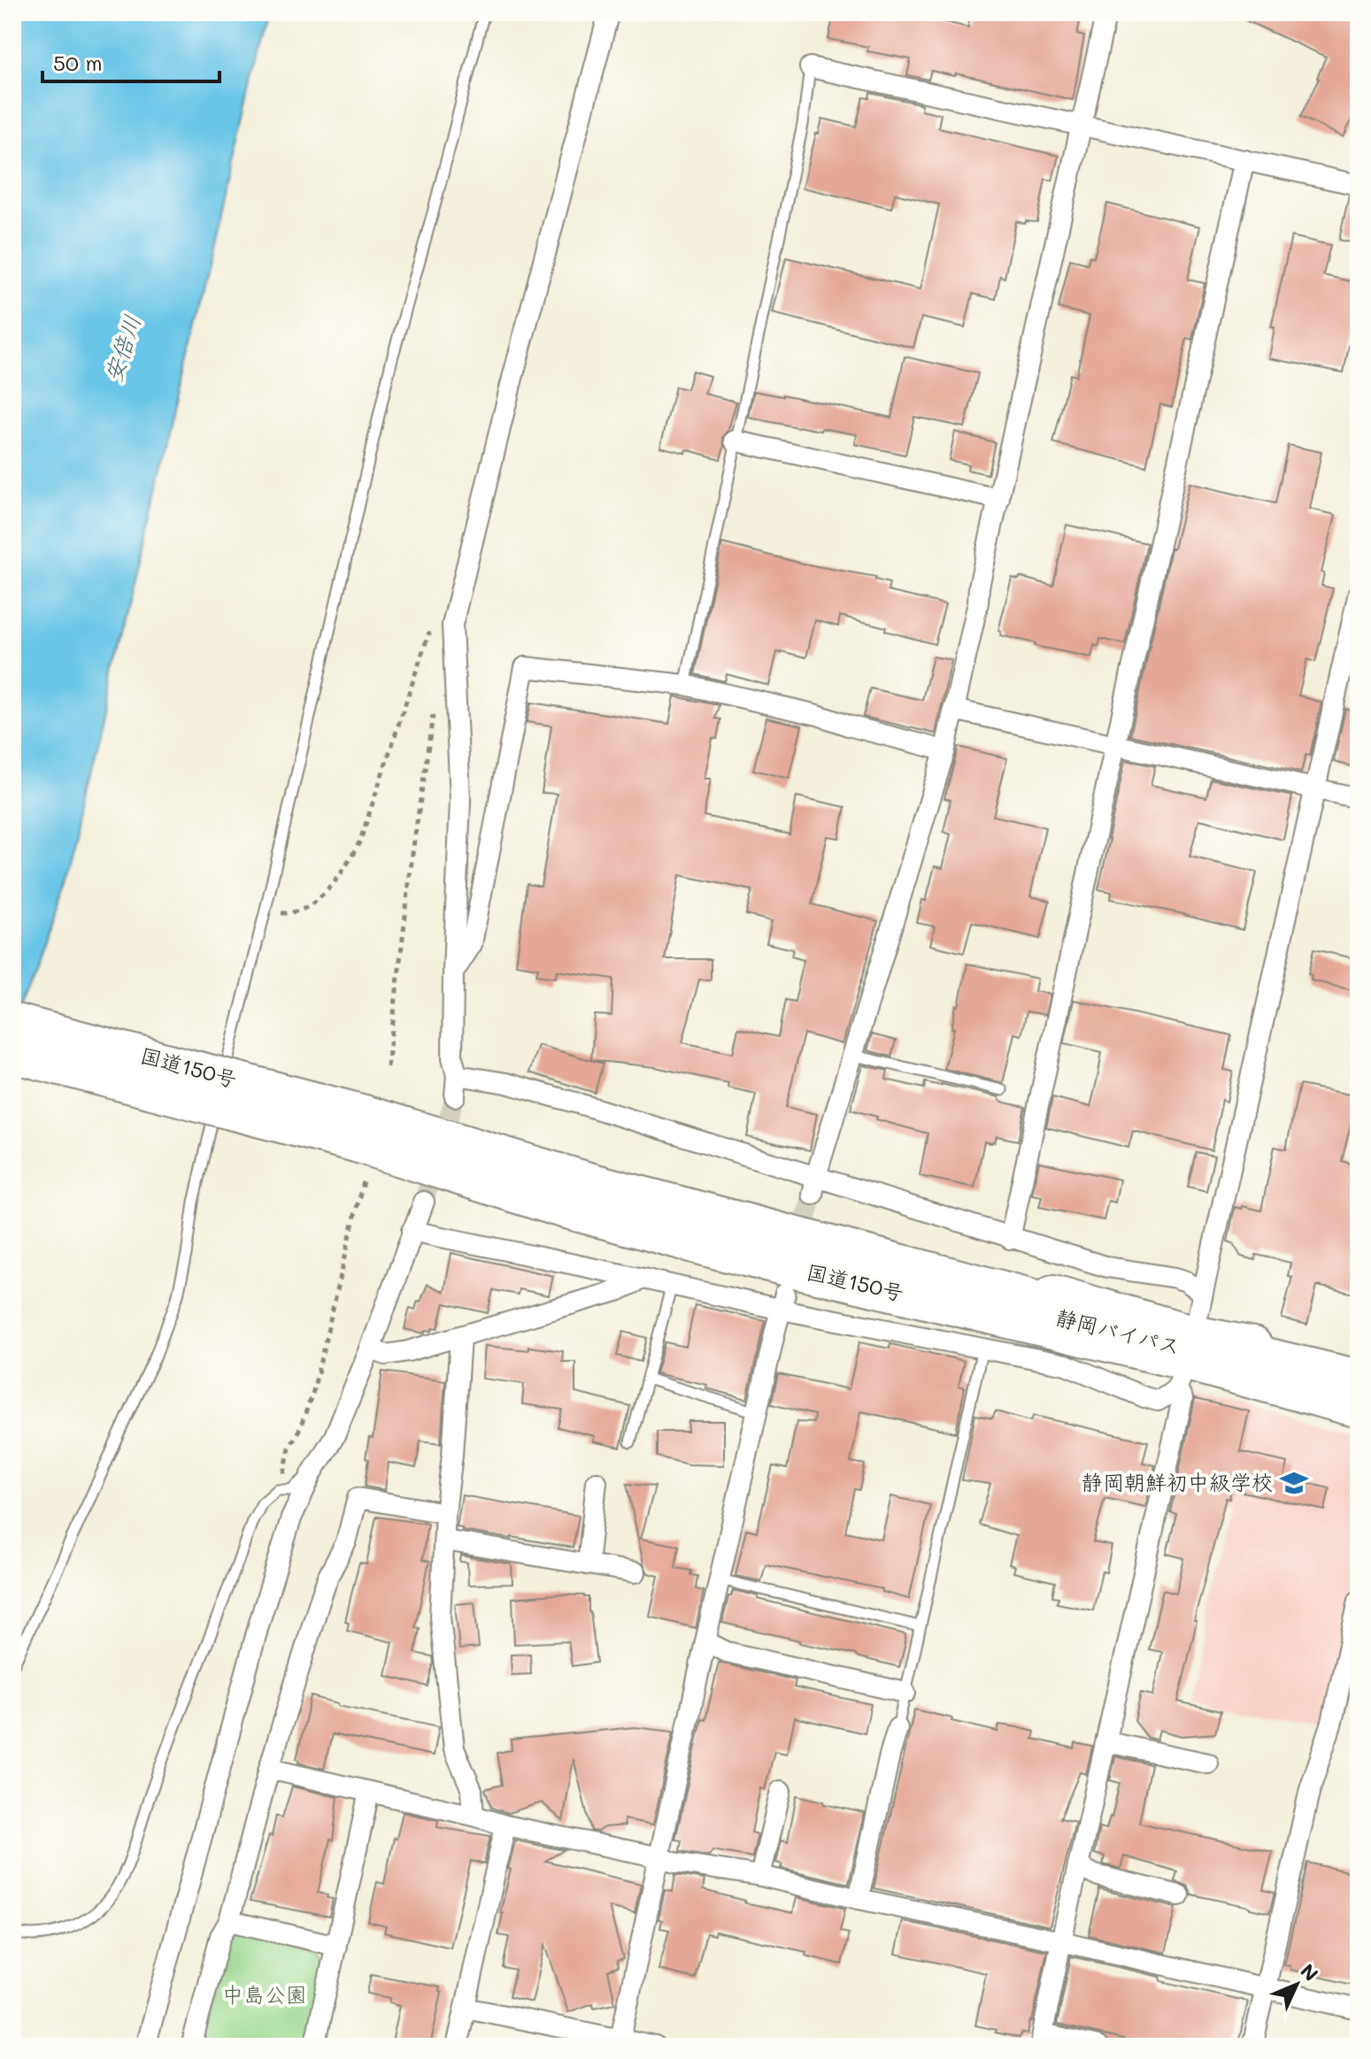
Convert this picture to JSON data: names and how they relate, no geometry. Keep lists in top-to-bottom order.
{
  "streets": {
    "highway": ["国道150号", "静岡バイパス"]
  },
  "crossings": [
    ["国道150号", "静岡バイパス"]
  ],
  "water": ["安倍川"],
  "parks": ["中島公園"],
  "places": {
    "school or university": ["静岡朝鮮初中級学校"]
  },
  "scale_bar": "50 m",
  "north": "top right"
}
